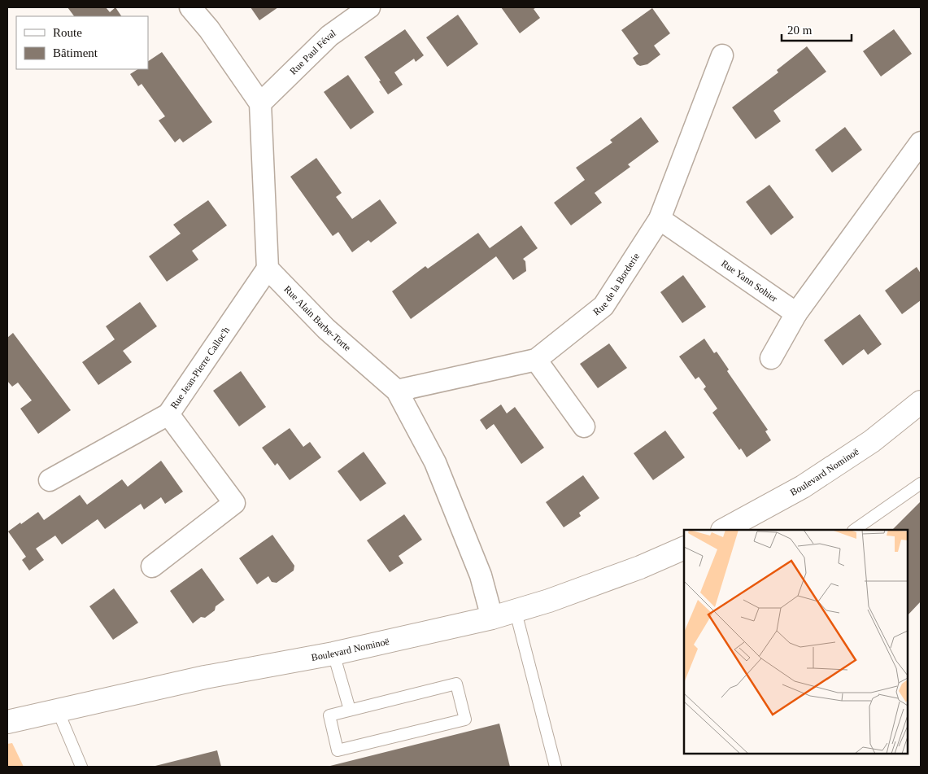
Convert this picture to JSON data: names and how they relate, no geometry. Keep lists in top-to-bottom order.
{
  "streets": {
    "street": [
      "Rue Paul Féval",
      "Rue Yann Sohier",
      "Rue de la Borderie",
      "Rue Alain Barbe-Torte",
      "Rue Jean-Pierre Calloc'h",
      "Boulevard Nominoë"
    ]
  },
  "crossings": [
    ["Rue Yann Sohier", "Rue de la Borderie"],
    ["Rue de la Borderie", "Rue Alain Barbe-Torte"],
    ["Rue Alain Barbe-Torte", "Rue Jean-Pierre Calloc'h"],
    ["Rue Alain Barbe-Torte", "Boulevard Nominoë"]
  ],
  "legend": ["Route", "Bâtiment"],
  "scale_bar": "20 m"
}
